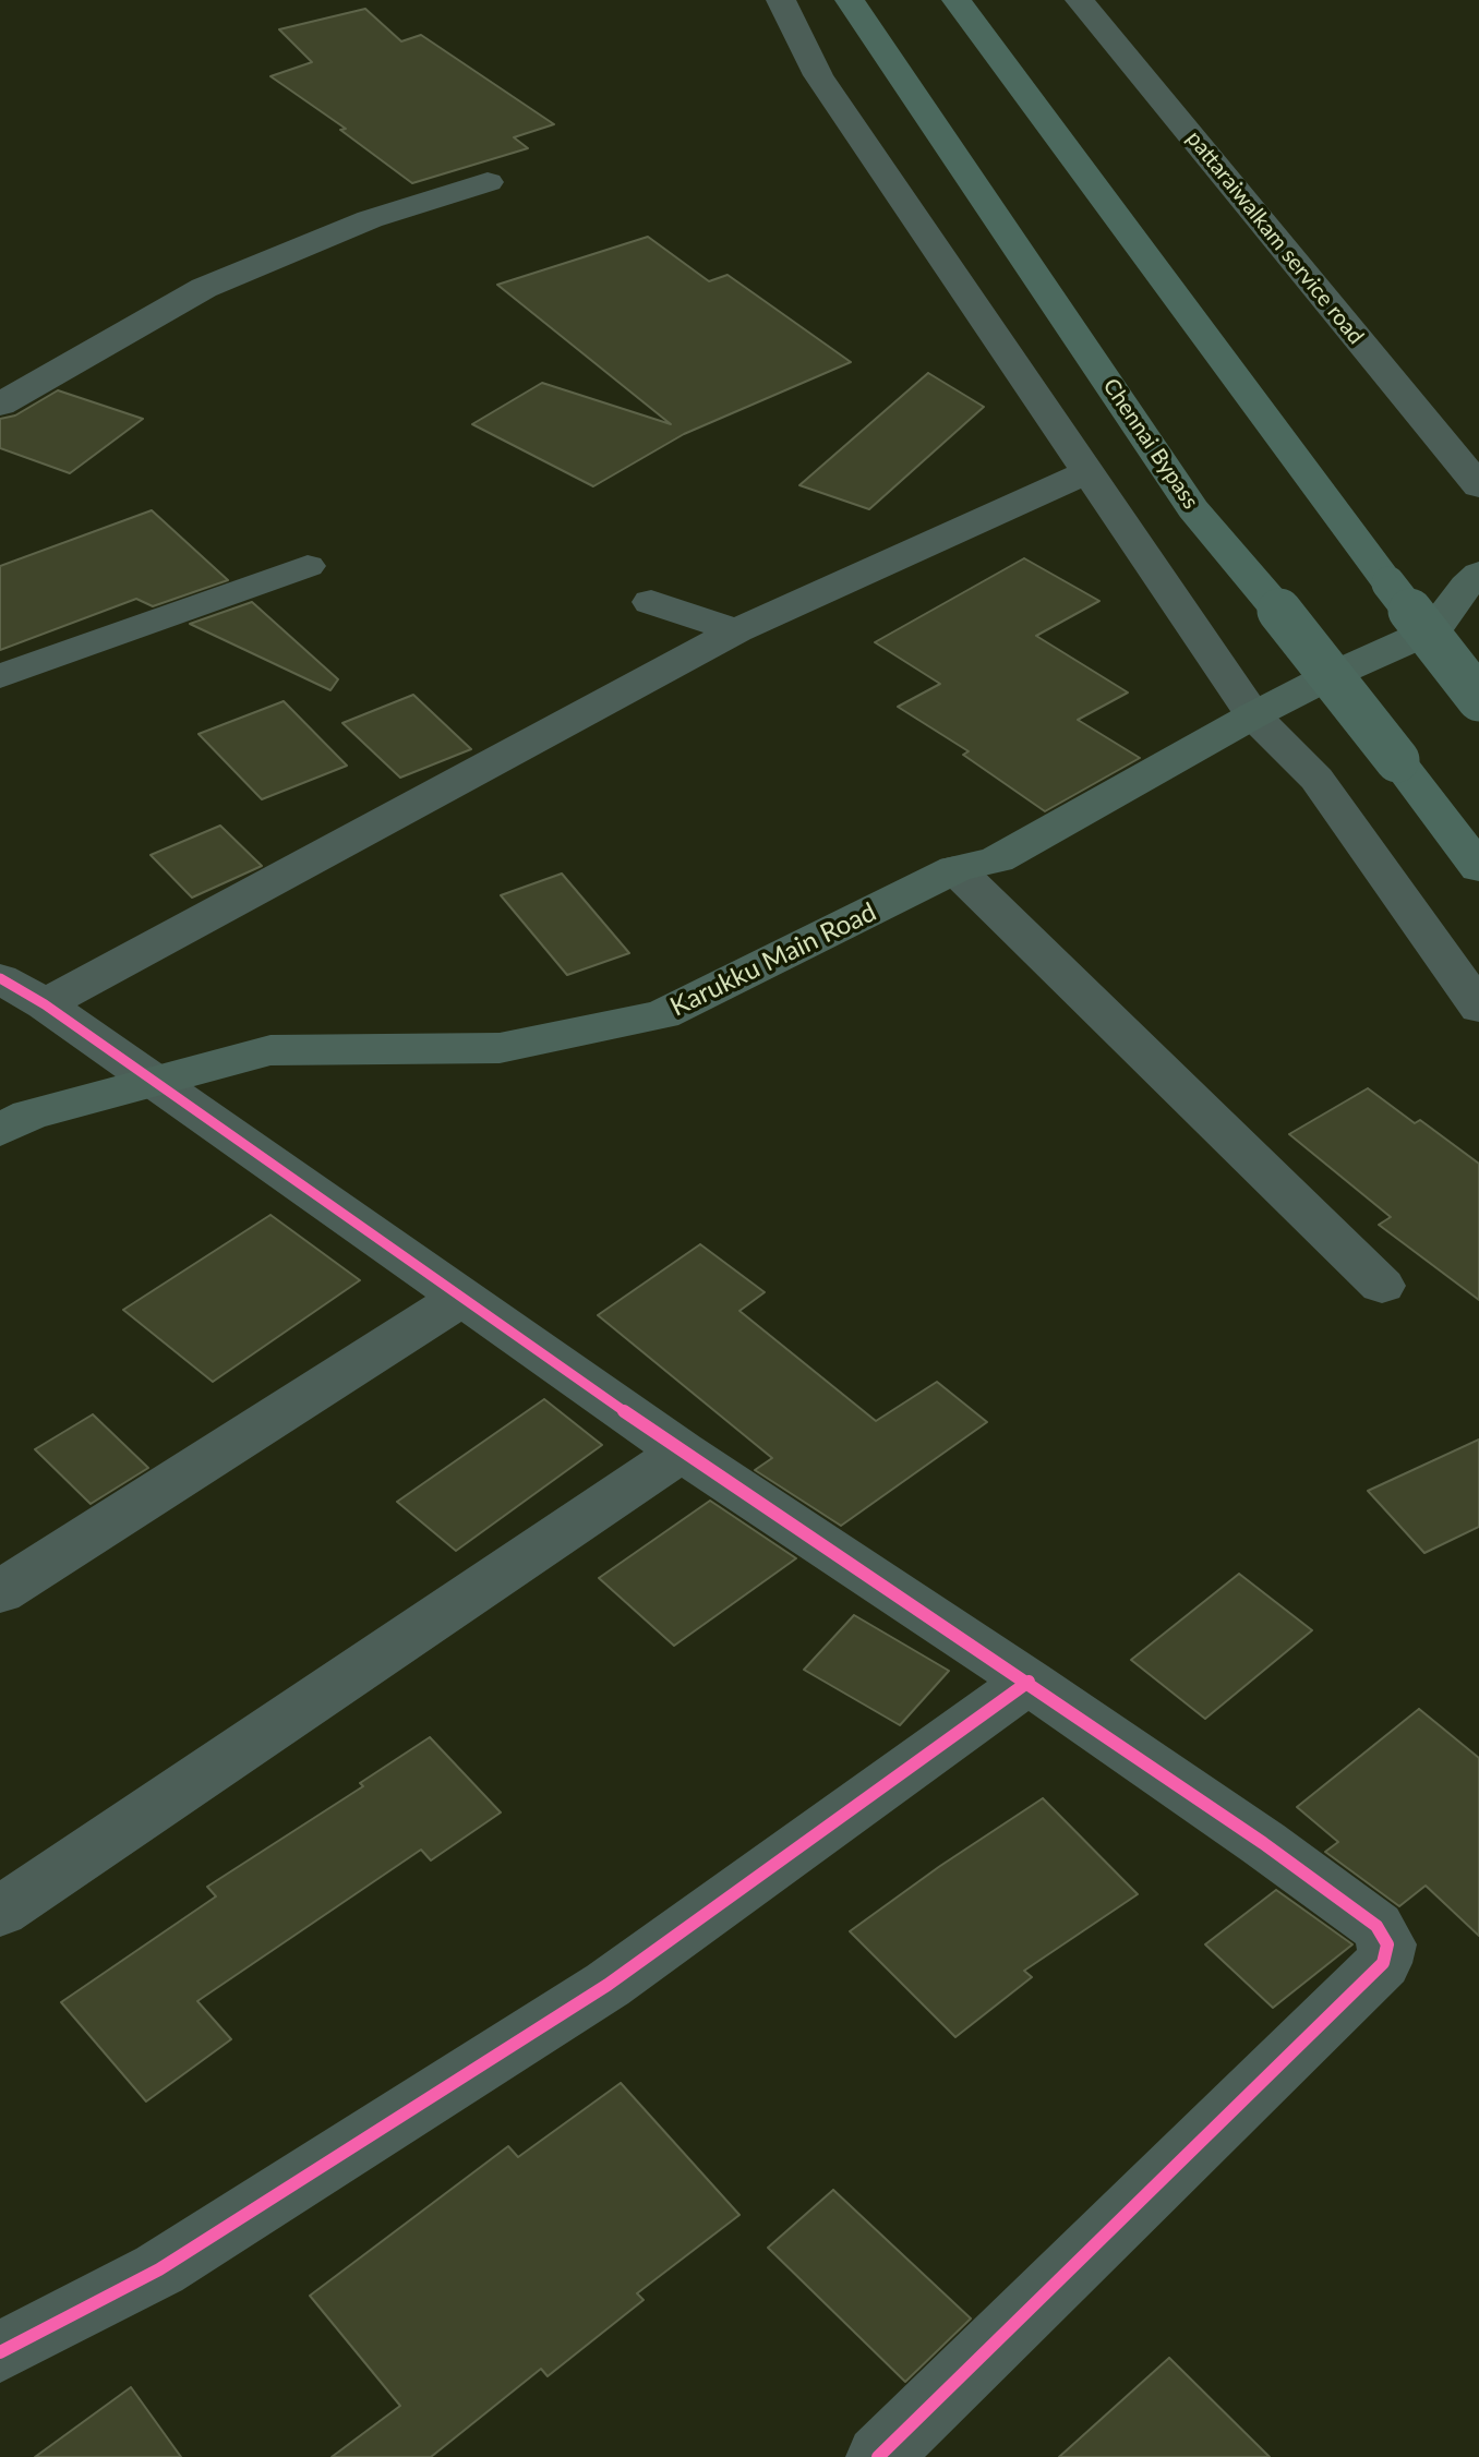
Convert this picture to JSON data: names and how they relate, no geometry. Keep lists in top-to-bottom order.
{
  "streets": {
    "highway": ["Chennai Bypass"],
    "main road": ["Karukku Main Road"],
    "street": ["pattaraiwalkam service road"]
  }
}
